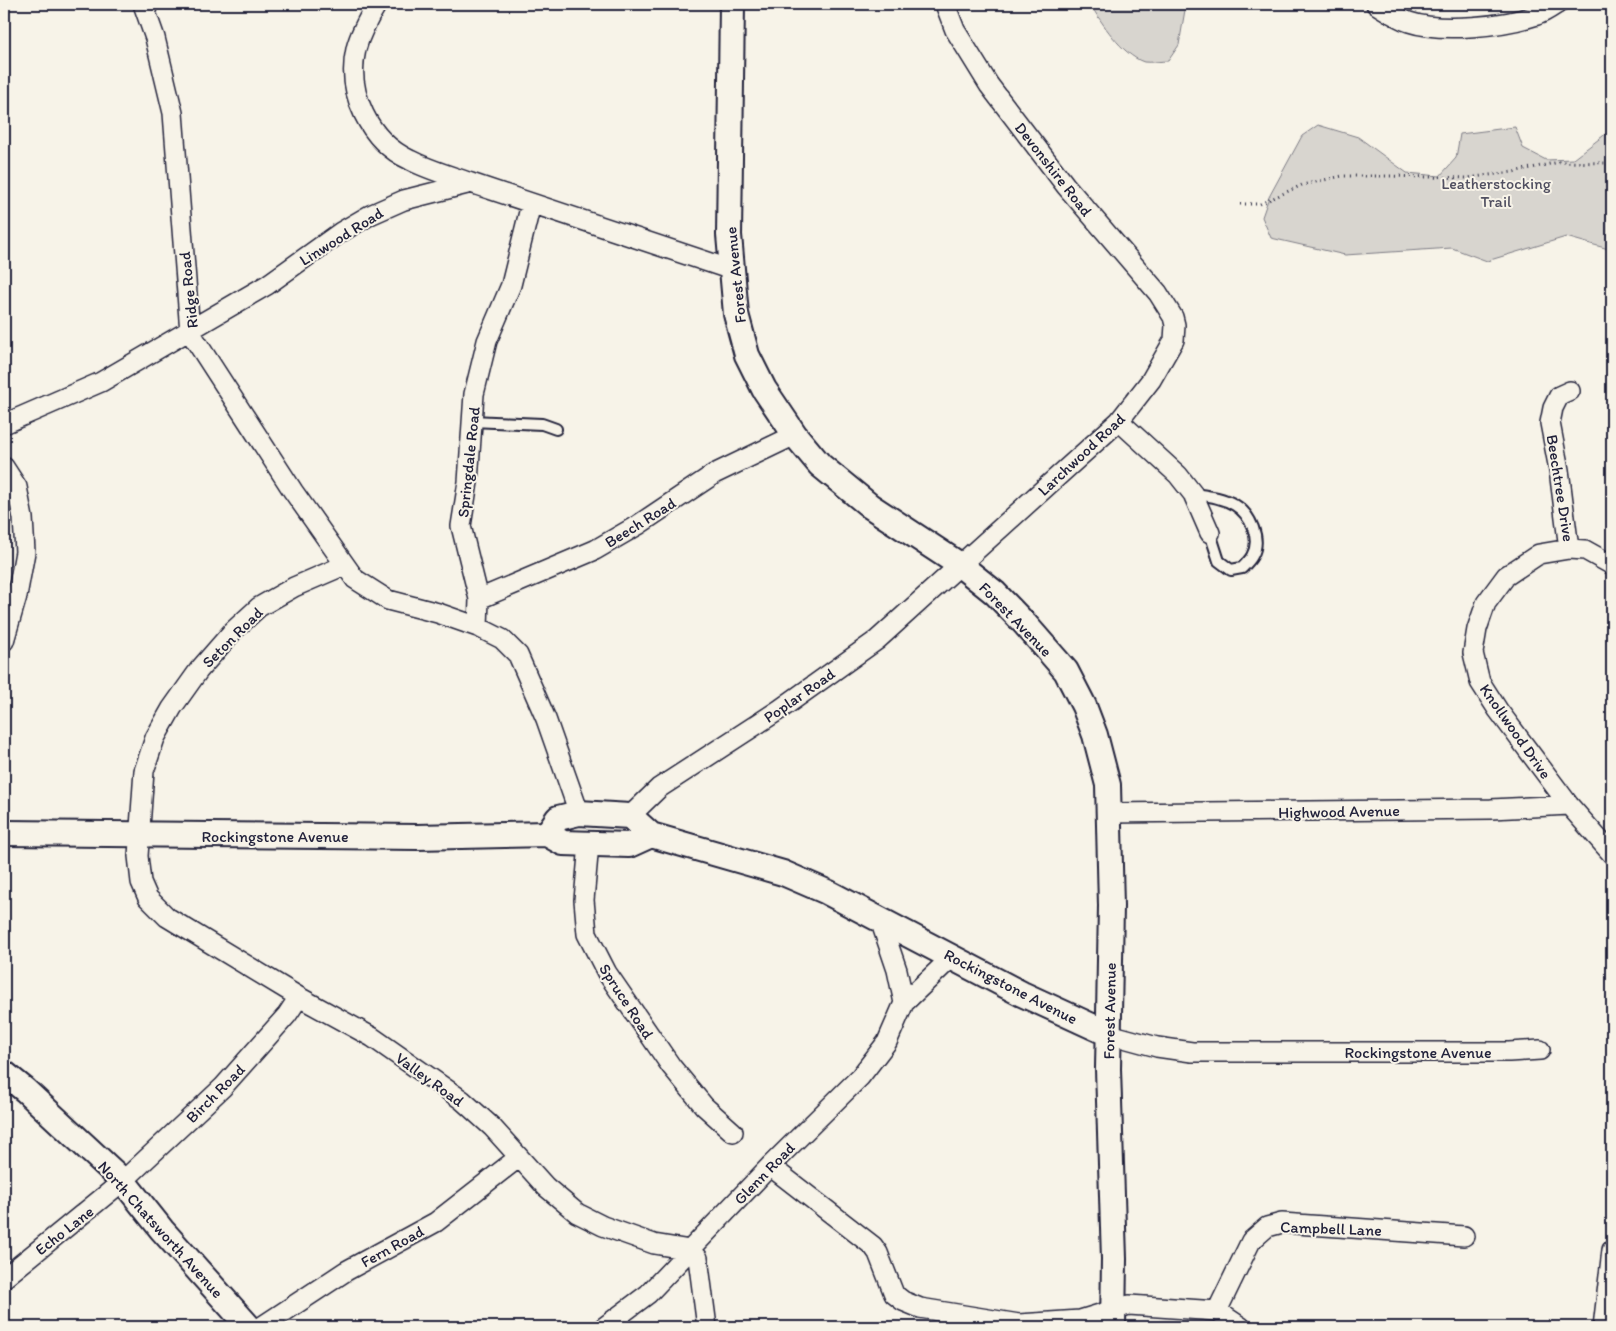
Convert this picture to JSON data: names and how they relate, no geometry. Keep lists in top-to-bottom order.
{
  "streets": {
    "street": [
      "Devonshire Road",
      "Linwood Road",
      "Forest Avenue",
      "Ridge Road",
      "Larchwood Road",
      "Springdale Road",
      "Beechtree Drive",
      "Beech Road",
      "Seton Road",
      "Poplar Road",
      "Knollwood Drive",
      "Highwood Avenue",
      "Rockingstone Avenue",
      "Spruce Road",
      "Valley Road",
      "Birch Road",
      "Glenn Road",
      "Campbell Lane",
      "North Chatsworth Avenue",
      "Echo Lane",
      "Fern Road"
    ]
  },
  "crossings": [
    ["Devonshire Road", "Larchwood Road"],
    ["Linwood Road", "Ridge Road"],
    ["Forest Avenue", "Larchwood Road"],
    ["Forest Avenue", "Beech Road"],
    ["Forest Avenue", "Poplar Road"],
    ["Forest Avenue", "Highwood Avenue"],
    ["Forest Avenue", "Rockingstone Avenue"],
    ["Ridge Road", "Seton Road"],
    ["Larchwood Road", "Poplar Road"],
    ["Springdale Road", "Beech Road"],
    ["Beechtree Drive", "Knollwood Drive"],
    ["Seton Road", "Rockingstone Avenue"],
    ["Seton Road", "Valley Road"],
    ["Poplar Road", "Rockingstone Avenue"],
    ["Knollwood Drive", "Highwood Avenue"],
    ["Rockingstone Avenue", "Spruce Road"],
    ["Rockingstone Avenue", "Valley Road"],
    ["Rockingstone Avenue", "Glenn Road"],
    ["Valley Road", "Birch Road"],
    ["Valley Road", "Glenn Road"],
    ["Valley Road", "Fern Road"],
    ["Birch Road", "North Chatsworth Avenue"],
    ["Birch Road", "Echo Lane"],
    ["North Chatsworth Avenue", "Echo Lane"]
  ],
  "parks": ["Leatherstocking Trail"]
}
